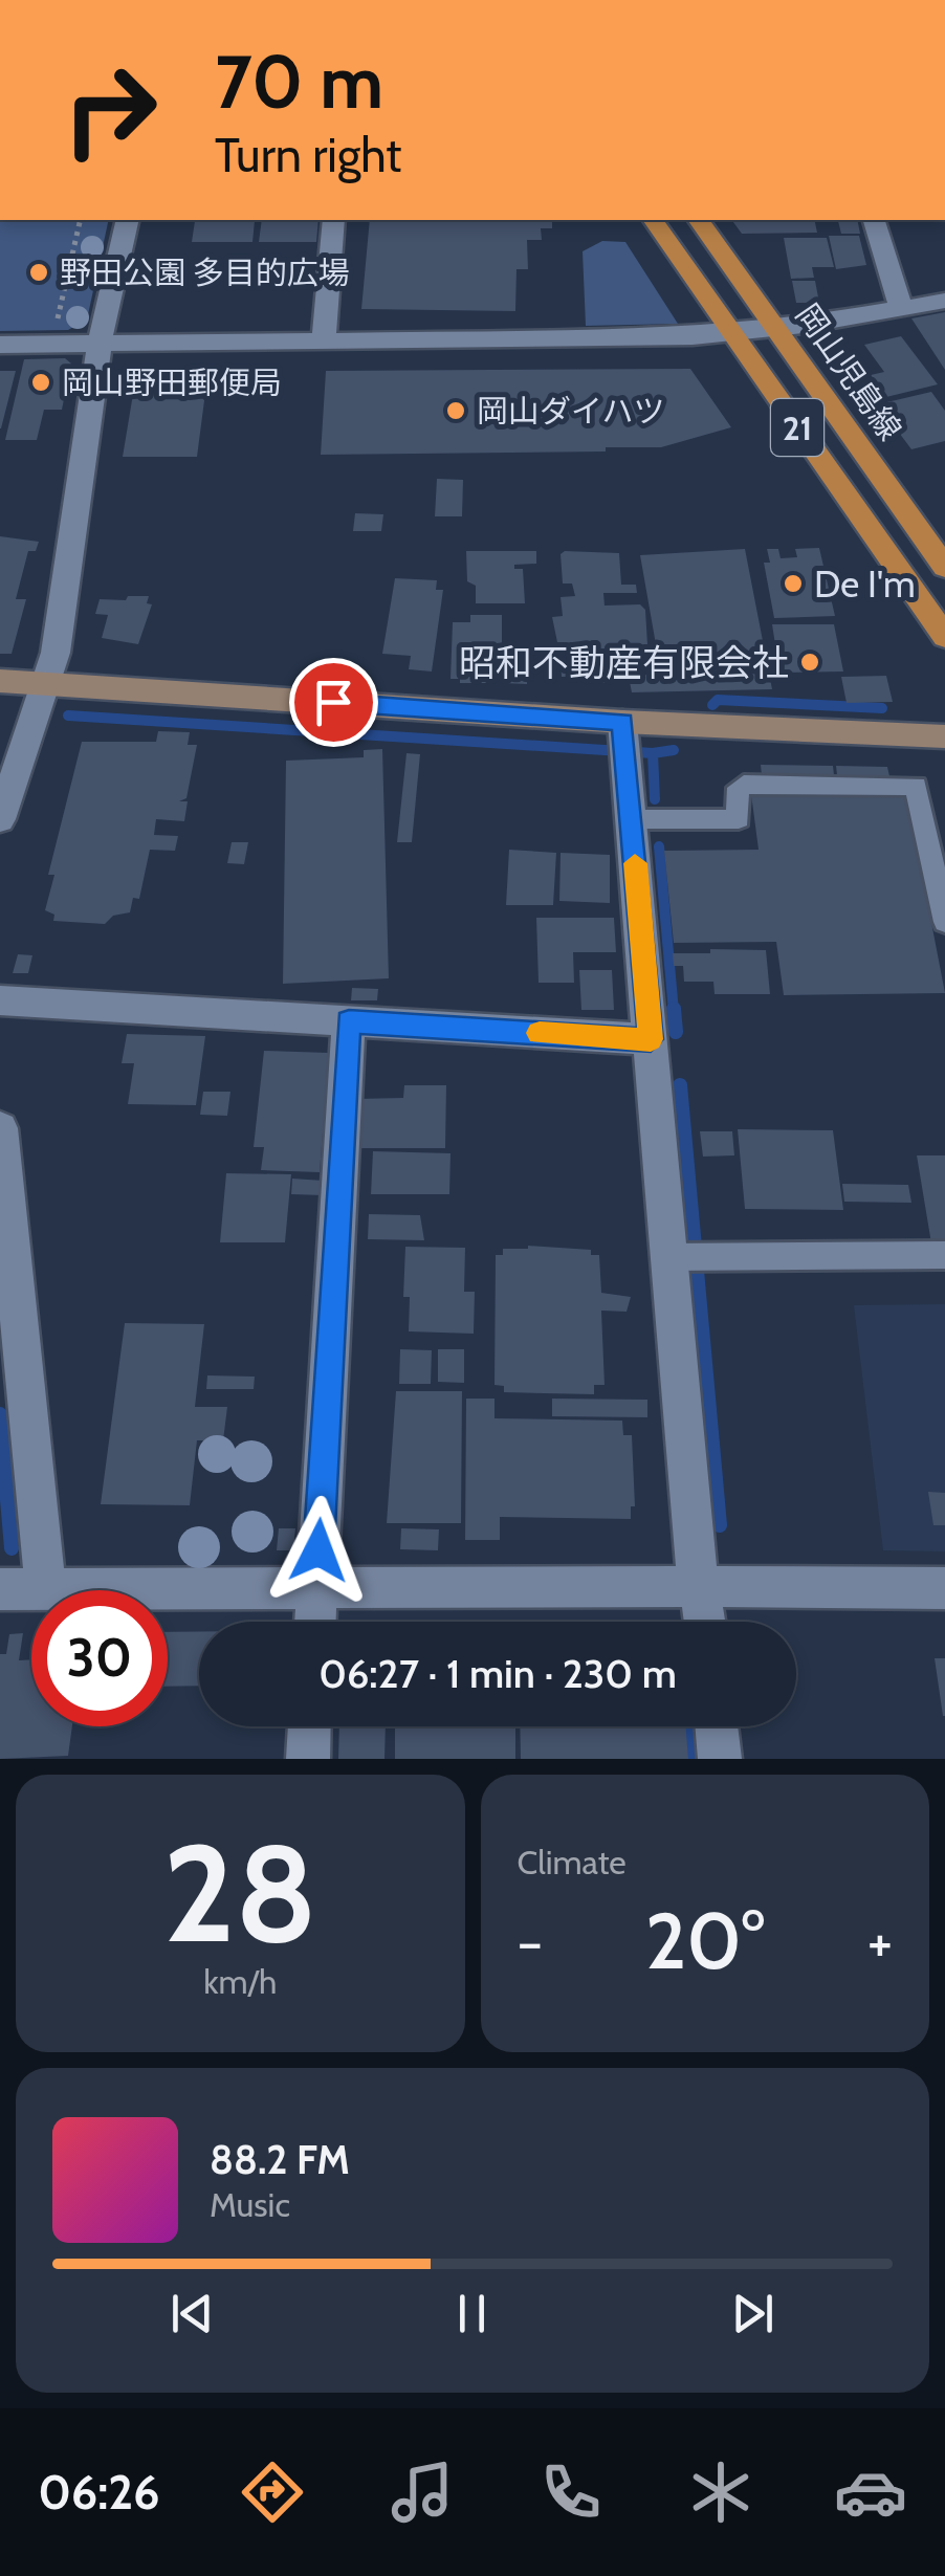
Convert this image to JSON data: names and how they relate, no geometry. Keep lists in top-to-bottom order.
{
  "streets": {
    "main road": ["岡山児島線", "21"]
  },
  "places": [
    "野田公園 多目的広場",
    "岡山野田郵便局",
    "岡山ダイハツ",
    "De I'm",
    "昭和不動産有限会社"
  ],
  "page": {
    "turn": ["70 m", "Turn right"],
    "limit": "30",
    "trip": "06:27 · 1 min · 230 m",
    "tile": [
      ["28", "km/h"],
      "Climate"
    ],
    "heat": ["−", "20°", "+"],
    "song": ["88.2 FM", "Music"],
    "tabs": "06:26"
  }
}
